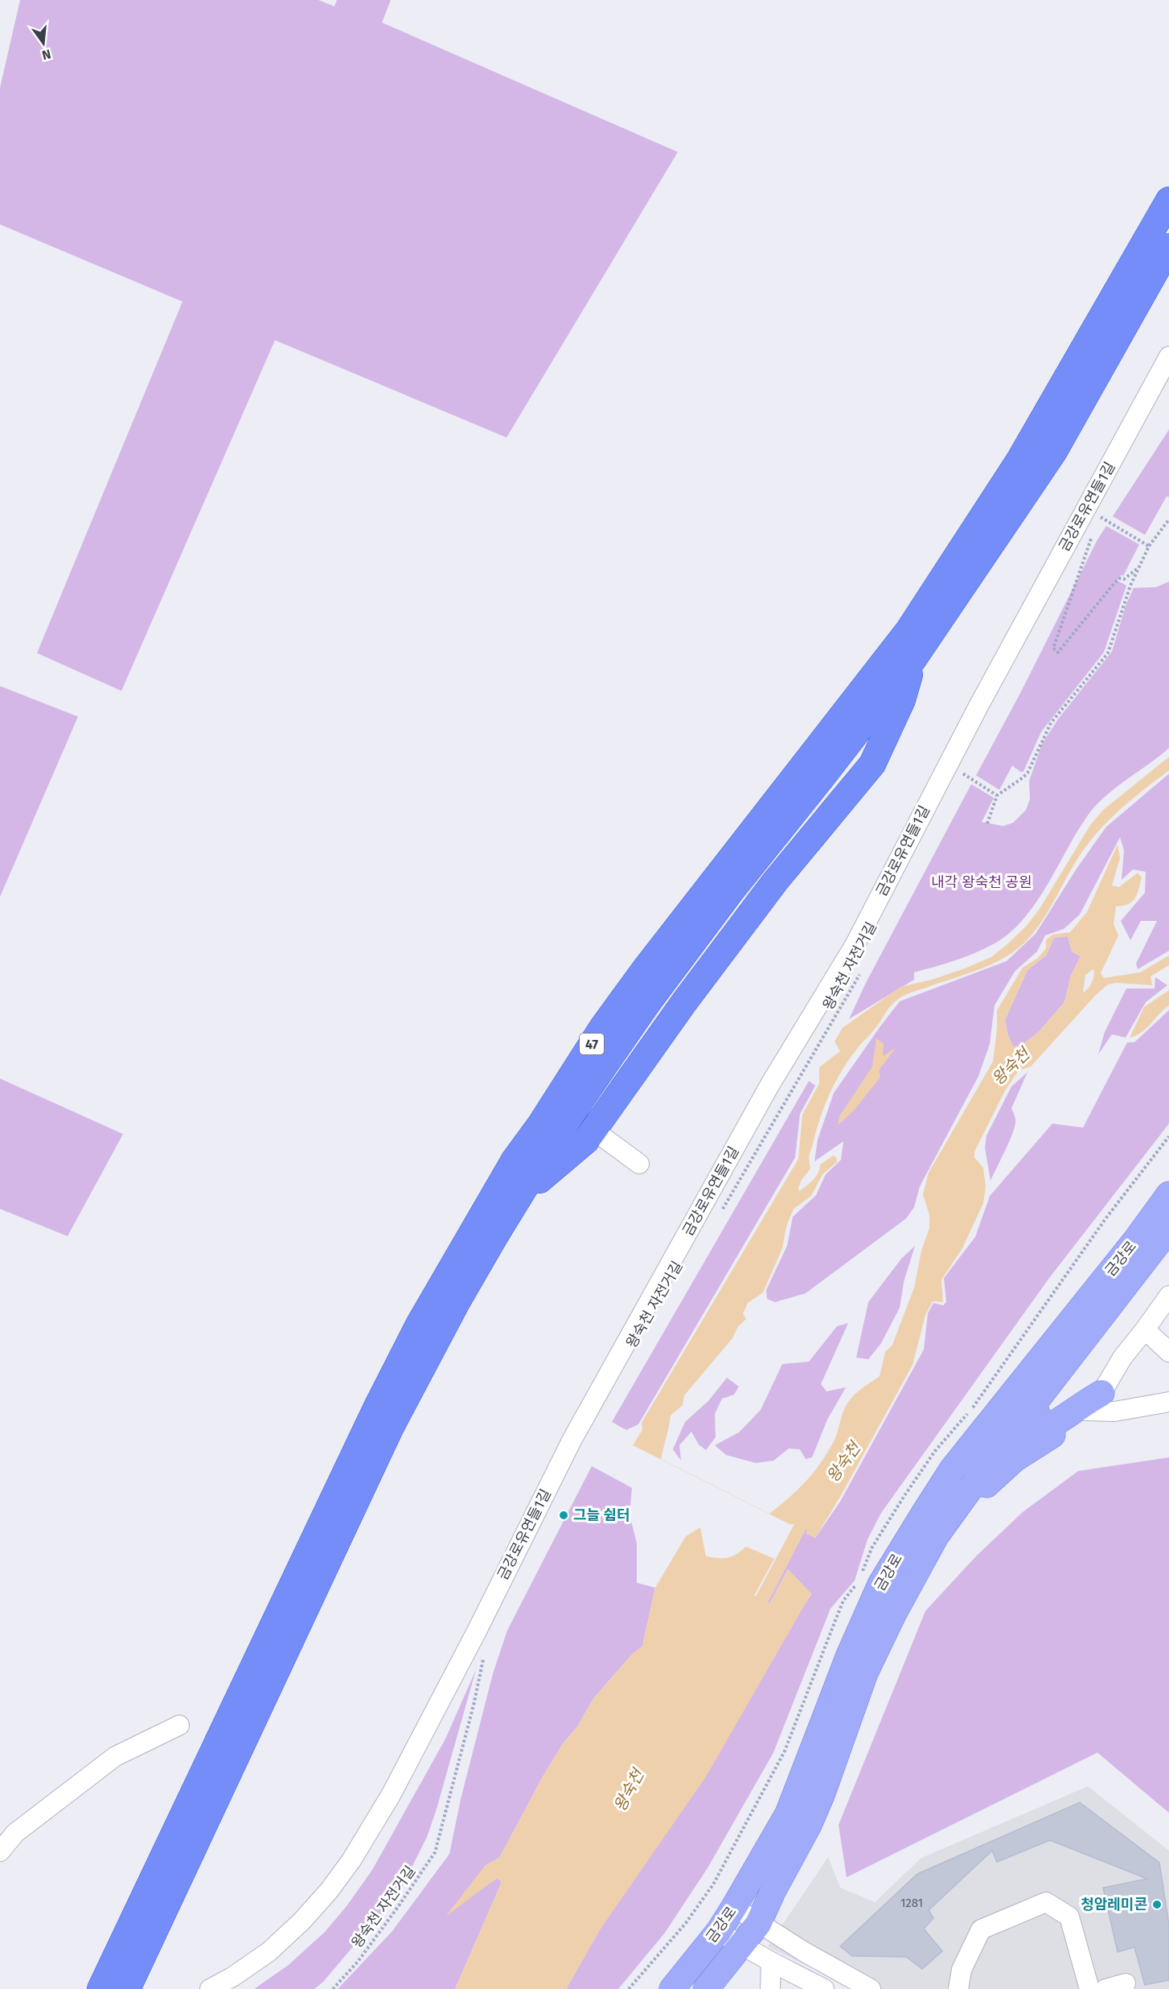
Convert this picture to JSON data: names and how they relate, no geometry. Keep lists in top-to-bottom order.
{
  "streets": {
    "highway": ["47"],
    "main road": ["금강로"],
    "street": ["금강로유연들1길"],
    "path": ["왕숙천 자전거길"]
  },
  "water": ["왕숙천"],
  "parks": ["내각 왕숙천 공원"],
  "places": ["그늘 쉼터", "청암레미콘"],
  "house_numbers": ["1281"],
  "north": "bottom"
}
